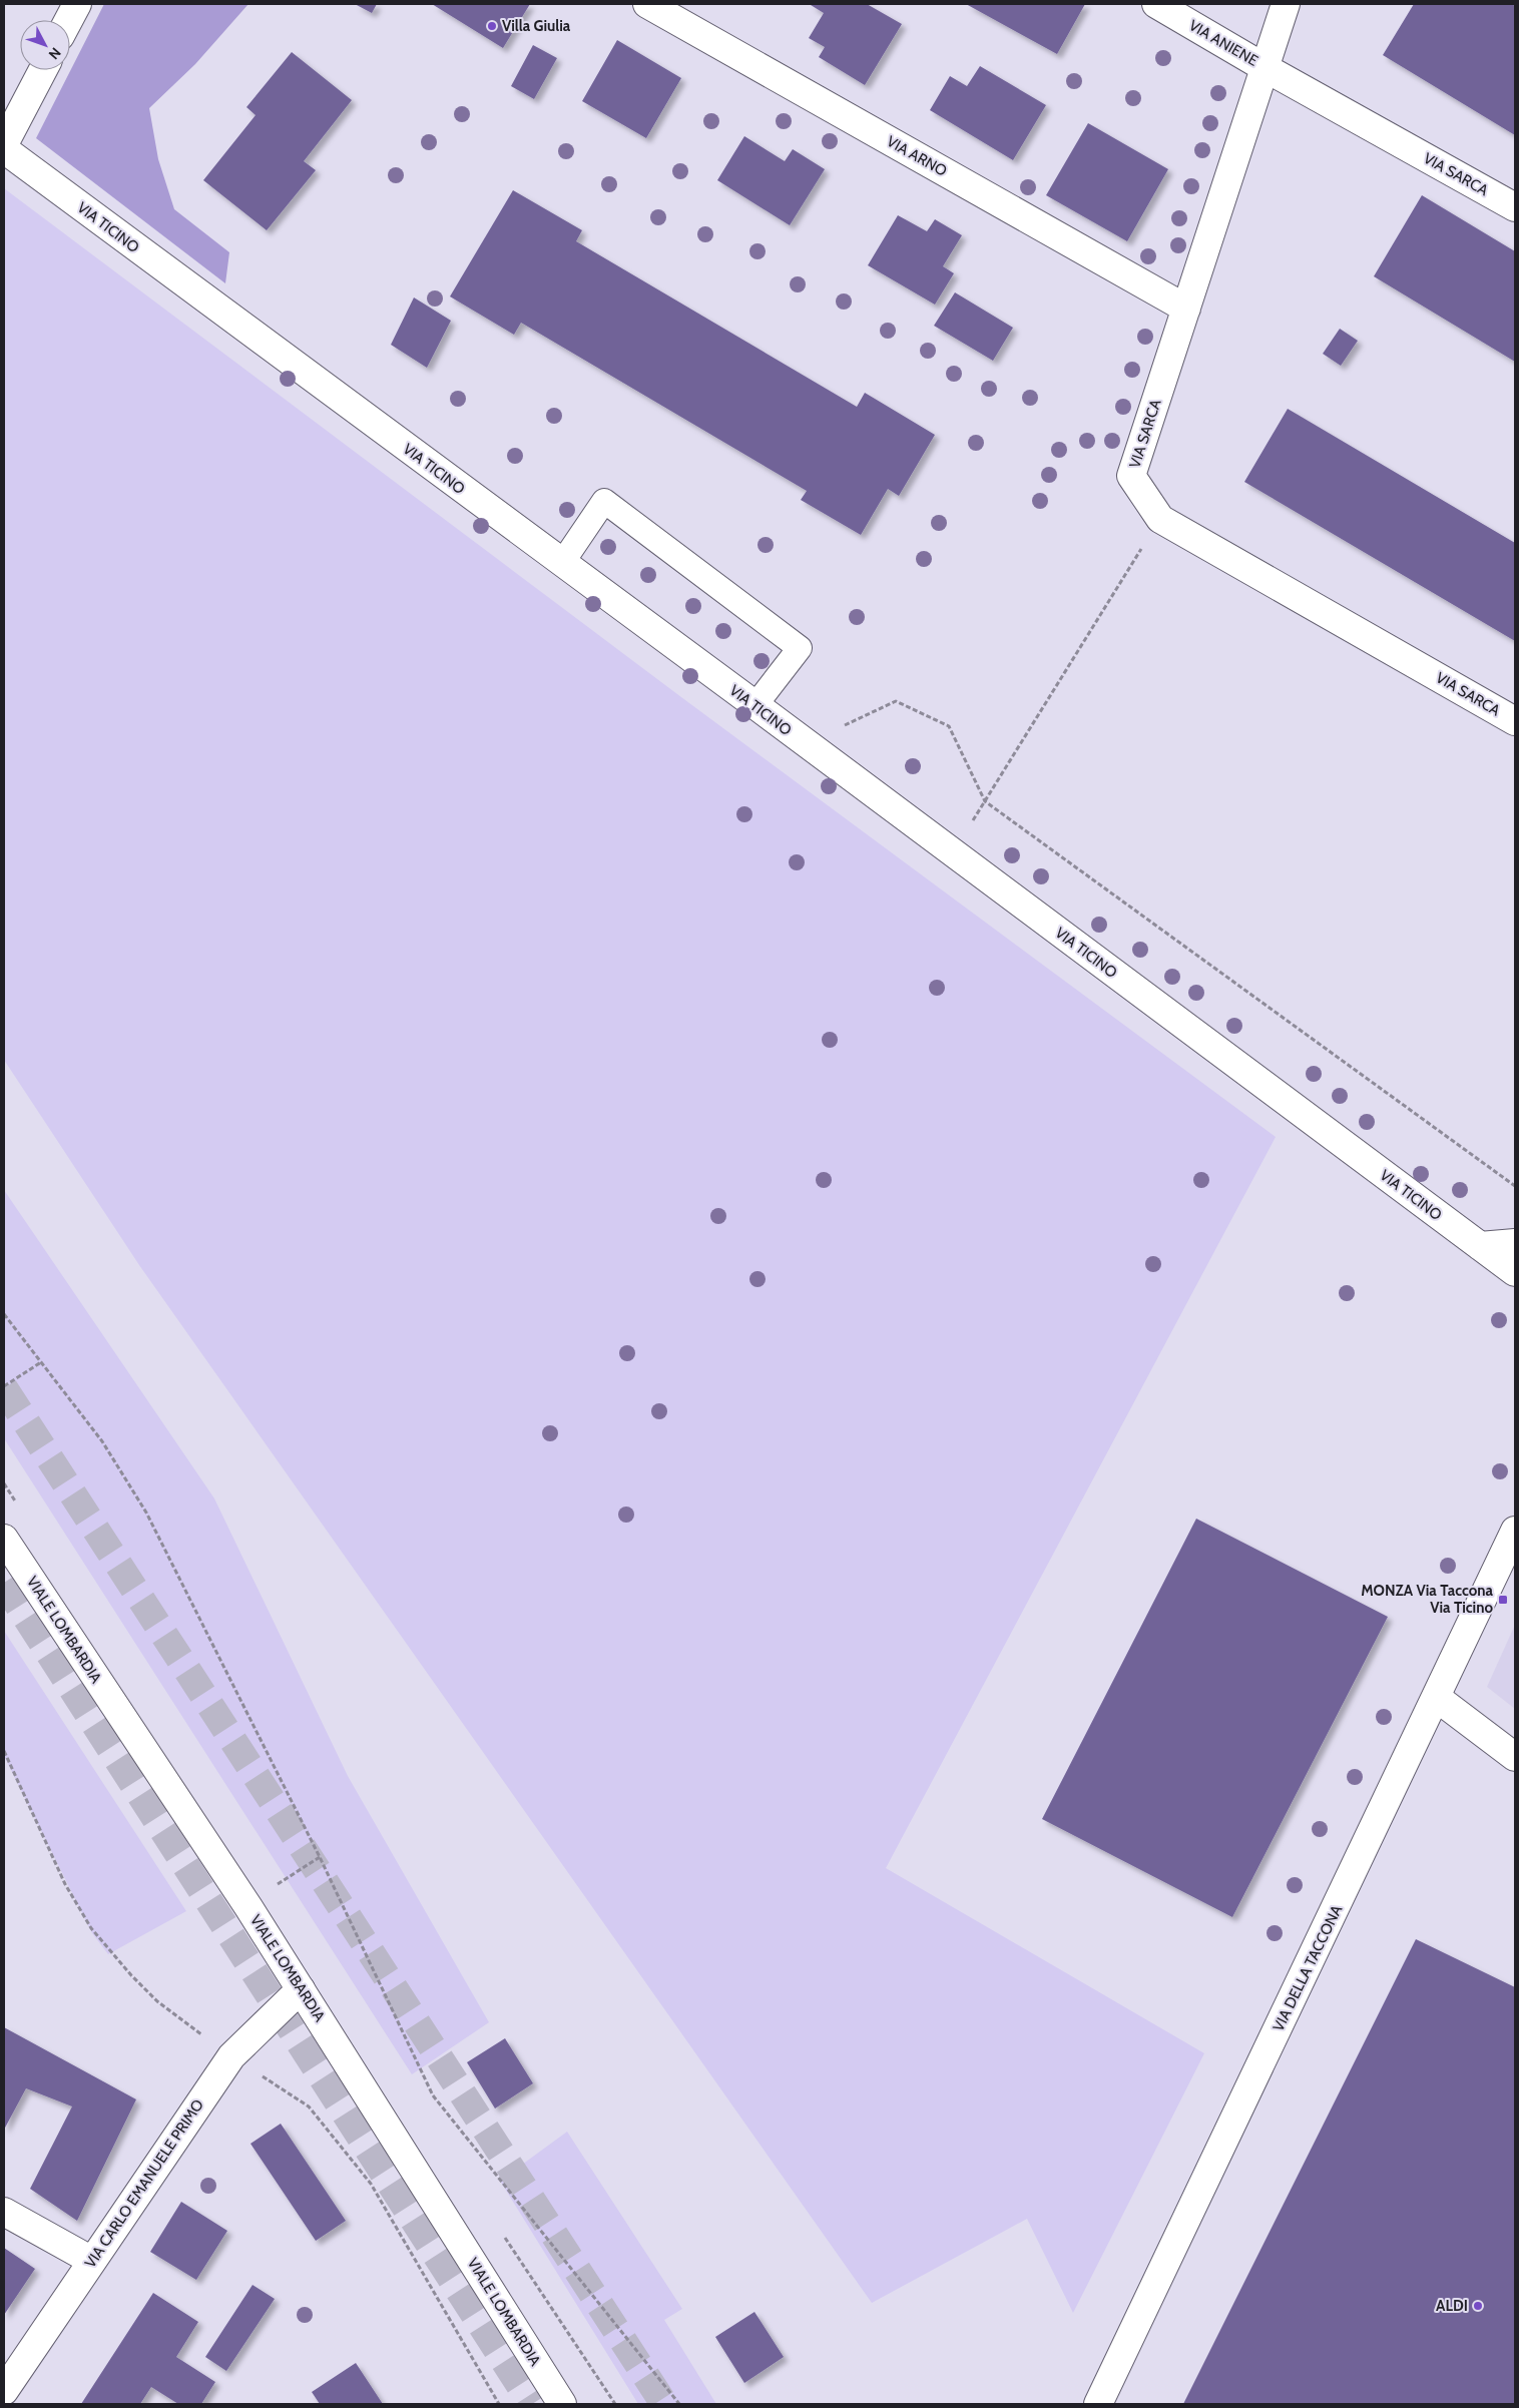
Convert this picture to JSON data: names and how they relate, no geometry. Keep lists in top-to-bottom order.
{
  "streets": {
    "street": [
      "VIA ANIENE",
      "VIA ARNO",
      "VIA SARCA",
      "VIA TICINO",
      "VIALE LOMBARDIA",
      "VIA DELLA TACCONA",
      "VIA CARLO EMANUELE PRIMO"
    ]
  },
  "crossings": [
    ["VIA ANIENE", "VIA SARCA"],
    ["VIA ARNO", "VIA SARCA"],
    ["VIALE LOMBARDIA", "VIA CARLO EMANUELE PRIMO"]
  ],
  "places": {
    "other": ["Villa Giulia", "ALDI"],
    "transit": ["MONZA Via Taccona Via Ticino"]
  },
  "north": "bottom right"
}
